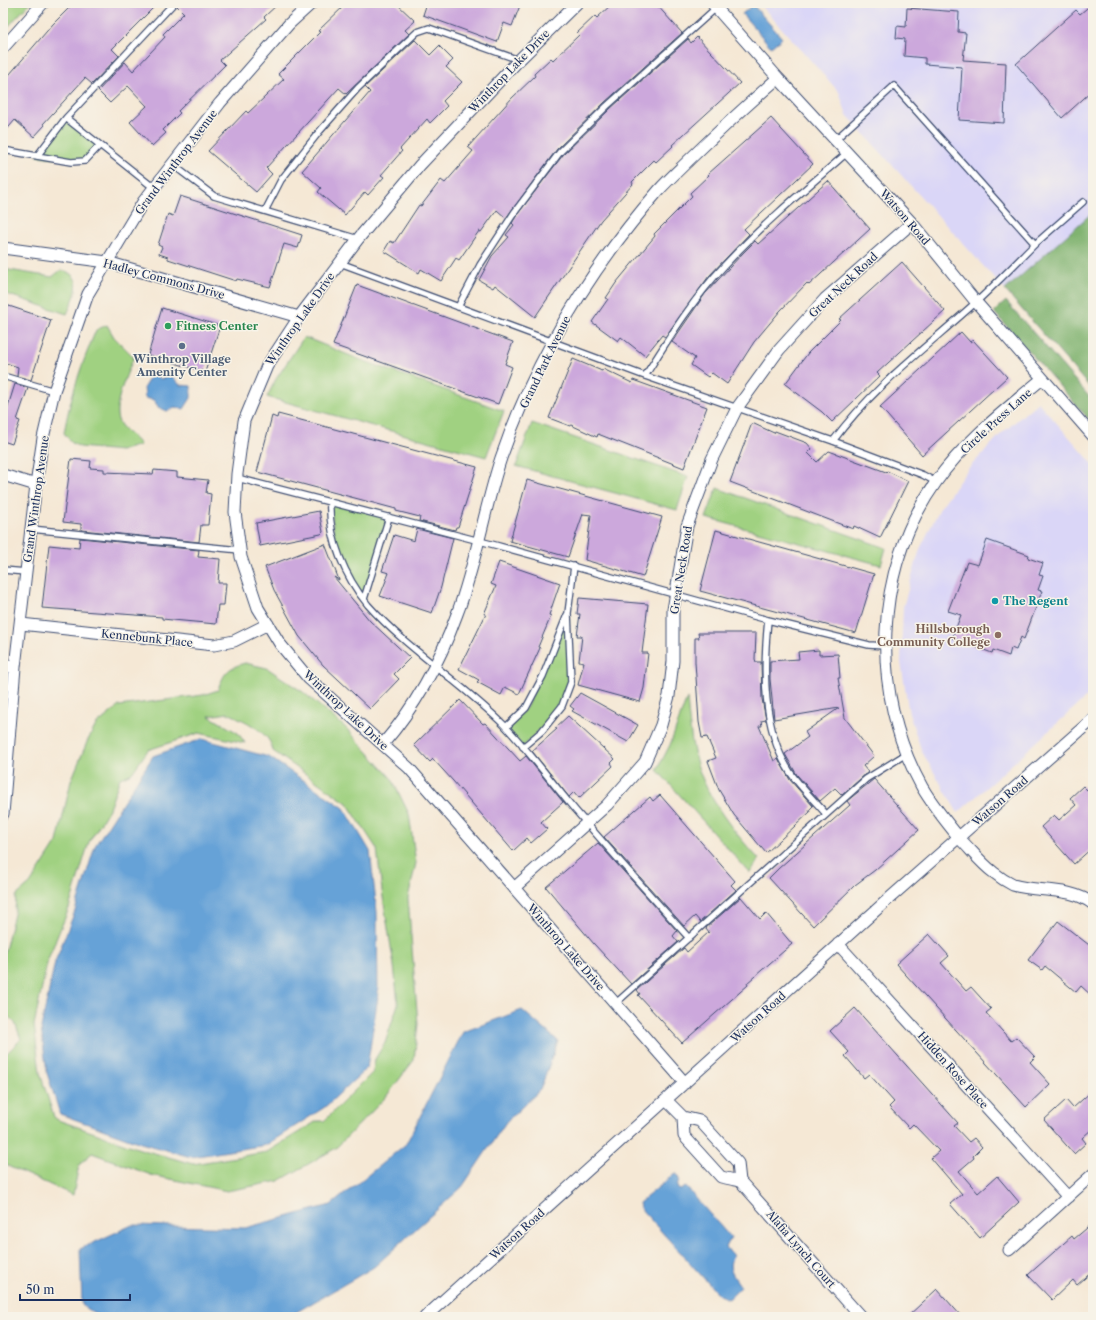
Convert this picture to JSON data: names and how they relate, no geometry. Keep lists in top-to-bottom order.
{
  "streets": {
    "street": [
      "Winthrop Lake Drive",
      "Grand Winthrop Avenue",
      "Watson Road",
      "Hadley Commons Drive",
      "Great Neck Road",
      "Grand Park Avenue",
      "Circle Press Lane",
      "Kennebunk Place",
      "Hidden Rose Place",
      "Alafia Lynch Court"
    ]
  },
  "crossings": [
    ["Winthrop Lake Drive", "Watson Road"],
    ["Winthrop Lake Drive", "Hadley Commons Drive"],
    ["Winthrop Lake Drive", "Great Neck Road"],
    ["Winthrop Lake Drive", "Grand Park Avenue"],
    ["Winthrop Lake Drive", "Kennebunk Place"],
    ["Grand Winthrop Avenue", "Hadley Commons Drive"],
    ["Grand Winthrop Avenue", "Kennebunk Place"],
    ["Watson Road", "Great Neck Road"],
    ["Watson Road", "Grand Park Avenue"],
    ["Watson Road", "Circle Press Lane"],
    ["Watson Road", "Hidden Rose Place"]
  ],
  "places": [
    "Fitness Center",
    "Winthrop Village Amenity Center",
    "The Regent",
    "Hillsborough Community College"
  ],
  "scale_bar": "50 m"
}
